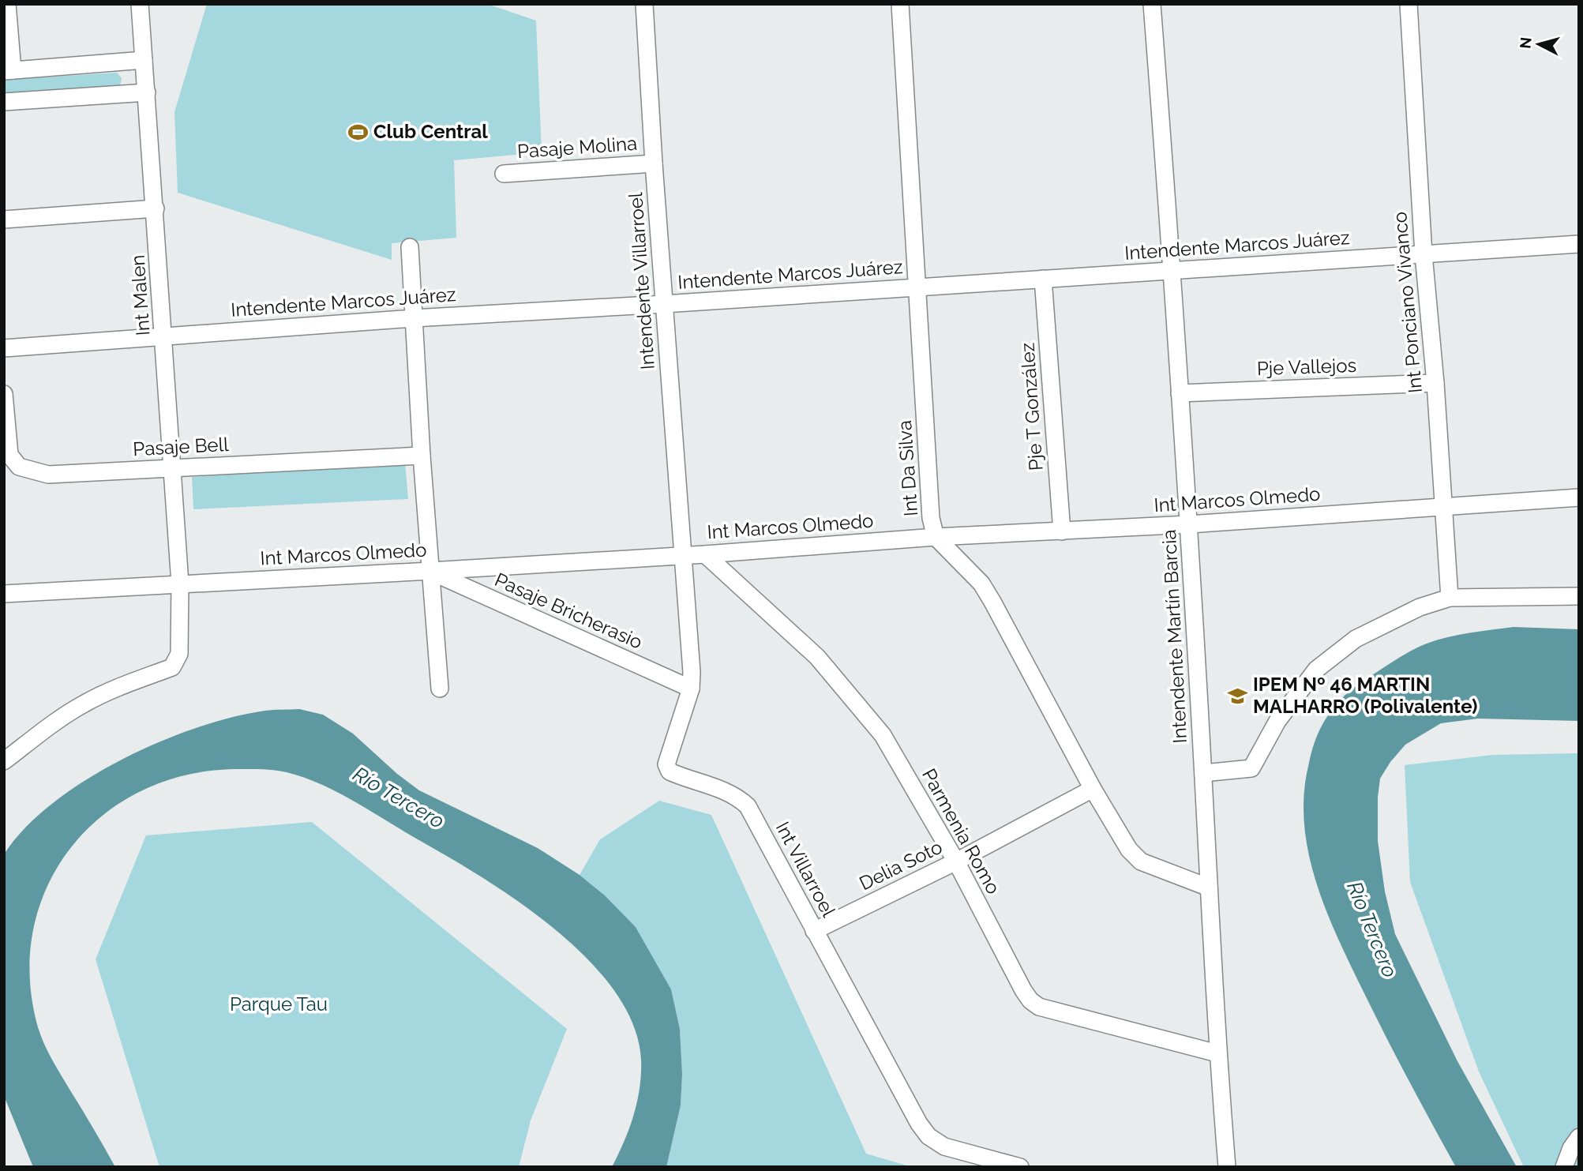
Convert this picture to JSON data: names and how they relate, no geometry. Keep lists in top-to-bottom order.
{
  "streets": {
    "street": [
      "Pasaje Molina",
      "Intendente Marcos Juárez",
      "Intendente Villarroel",
      "Int Malen",
      "Int Ponciano Vivanco",
      "Pje Vallejos",
      "Pje T González",
      "Pasaje Bell",
      "Int Da Silva",
      "Int Marcos Olmedo",
      "Pasaje Bricherasio",
      "Intendente Martín Barcia",
      "Parmenia Romo",
      "Delia Soto",
      "Int Villarroel"
    ]
  },
  "crossings": [
    ["Pasaje Molina", "Intendente Villarroel"],
    ["Intendente Marcos Juárez", "Intendente Villarroel"],
    ["Intendente Marcos Juárez", "Int Malen"],
    ["Intendente Marcos Juárez", "Int Ponciano Vivanco"],
    ["Intendente Marcos Juárez", "Pje T González"],
    ["Intendente Marcos Juárez", "Int Da Silva"],
    ["Intendente Marcos Juárez", "Intendente Martín Barcia"],
    ["Intendente Villarroel", "Int Marcos Olmedo"],
    ["Intendente Villarroel", "Int Villarroel"],
    ["Int Malen", "Pasaje Bell"],
    ["Int Malen", "Int Marcos Olmedo"],
    ["Int Ponciano Vivanco", "Pje Vallejos"],
    ["Int Ponciano Vivanco", "Int Marcos Olmedo"],
    ["Pje Vallejos", "Intendente Martín Barcia"],
    ["Pje T González", "Int Marcos Olmedo"],
    ["Int Da Silva", "Int Marcos Olmedo"],
    ["Int Da Silva", "Intendente Martín Barcia"],
    ["Int Da Silva", "Delia Soto"],
    ["Int Marcos Olmedo", "Pasaje Bricherasio"],
    ["Int Marcos Olmedo", "Intendente Martín Barcia"],
    ["Int Marcos Olmedo", "Parmenia Romo"],
    ["Int Marcos Olmedo", "Int Villarroel"],
    ["Pasaje Bricherasio", "Int Villarroel"],
    ["Intendente Martín Barcia", "Parmenia Romo"],
    ["Parmenia Romo", "Delia Soto"],
    ["Delia Soto", "Int Villarroel"]
  ],
  "water": ["Río Tercero"],
  "parks": ["Parque Tau"],
  "places": {
    "sports": ["Club Central"],
    "school or university": ["IPEM Nº 46 MARTIN MALHARRO (Polivalente)"]
  },
  "north": "left"
}
